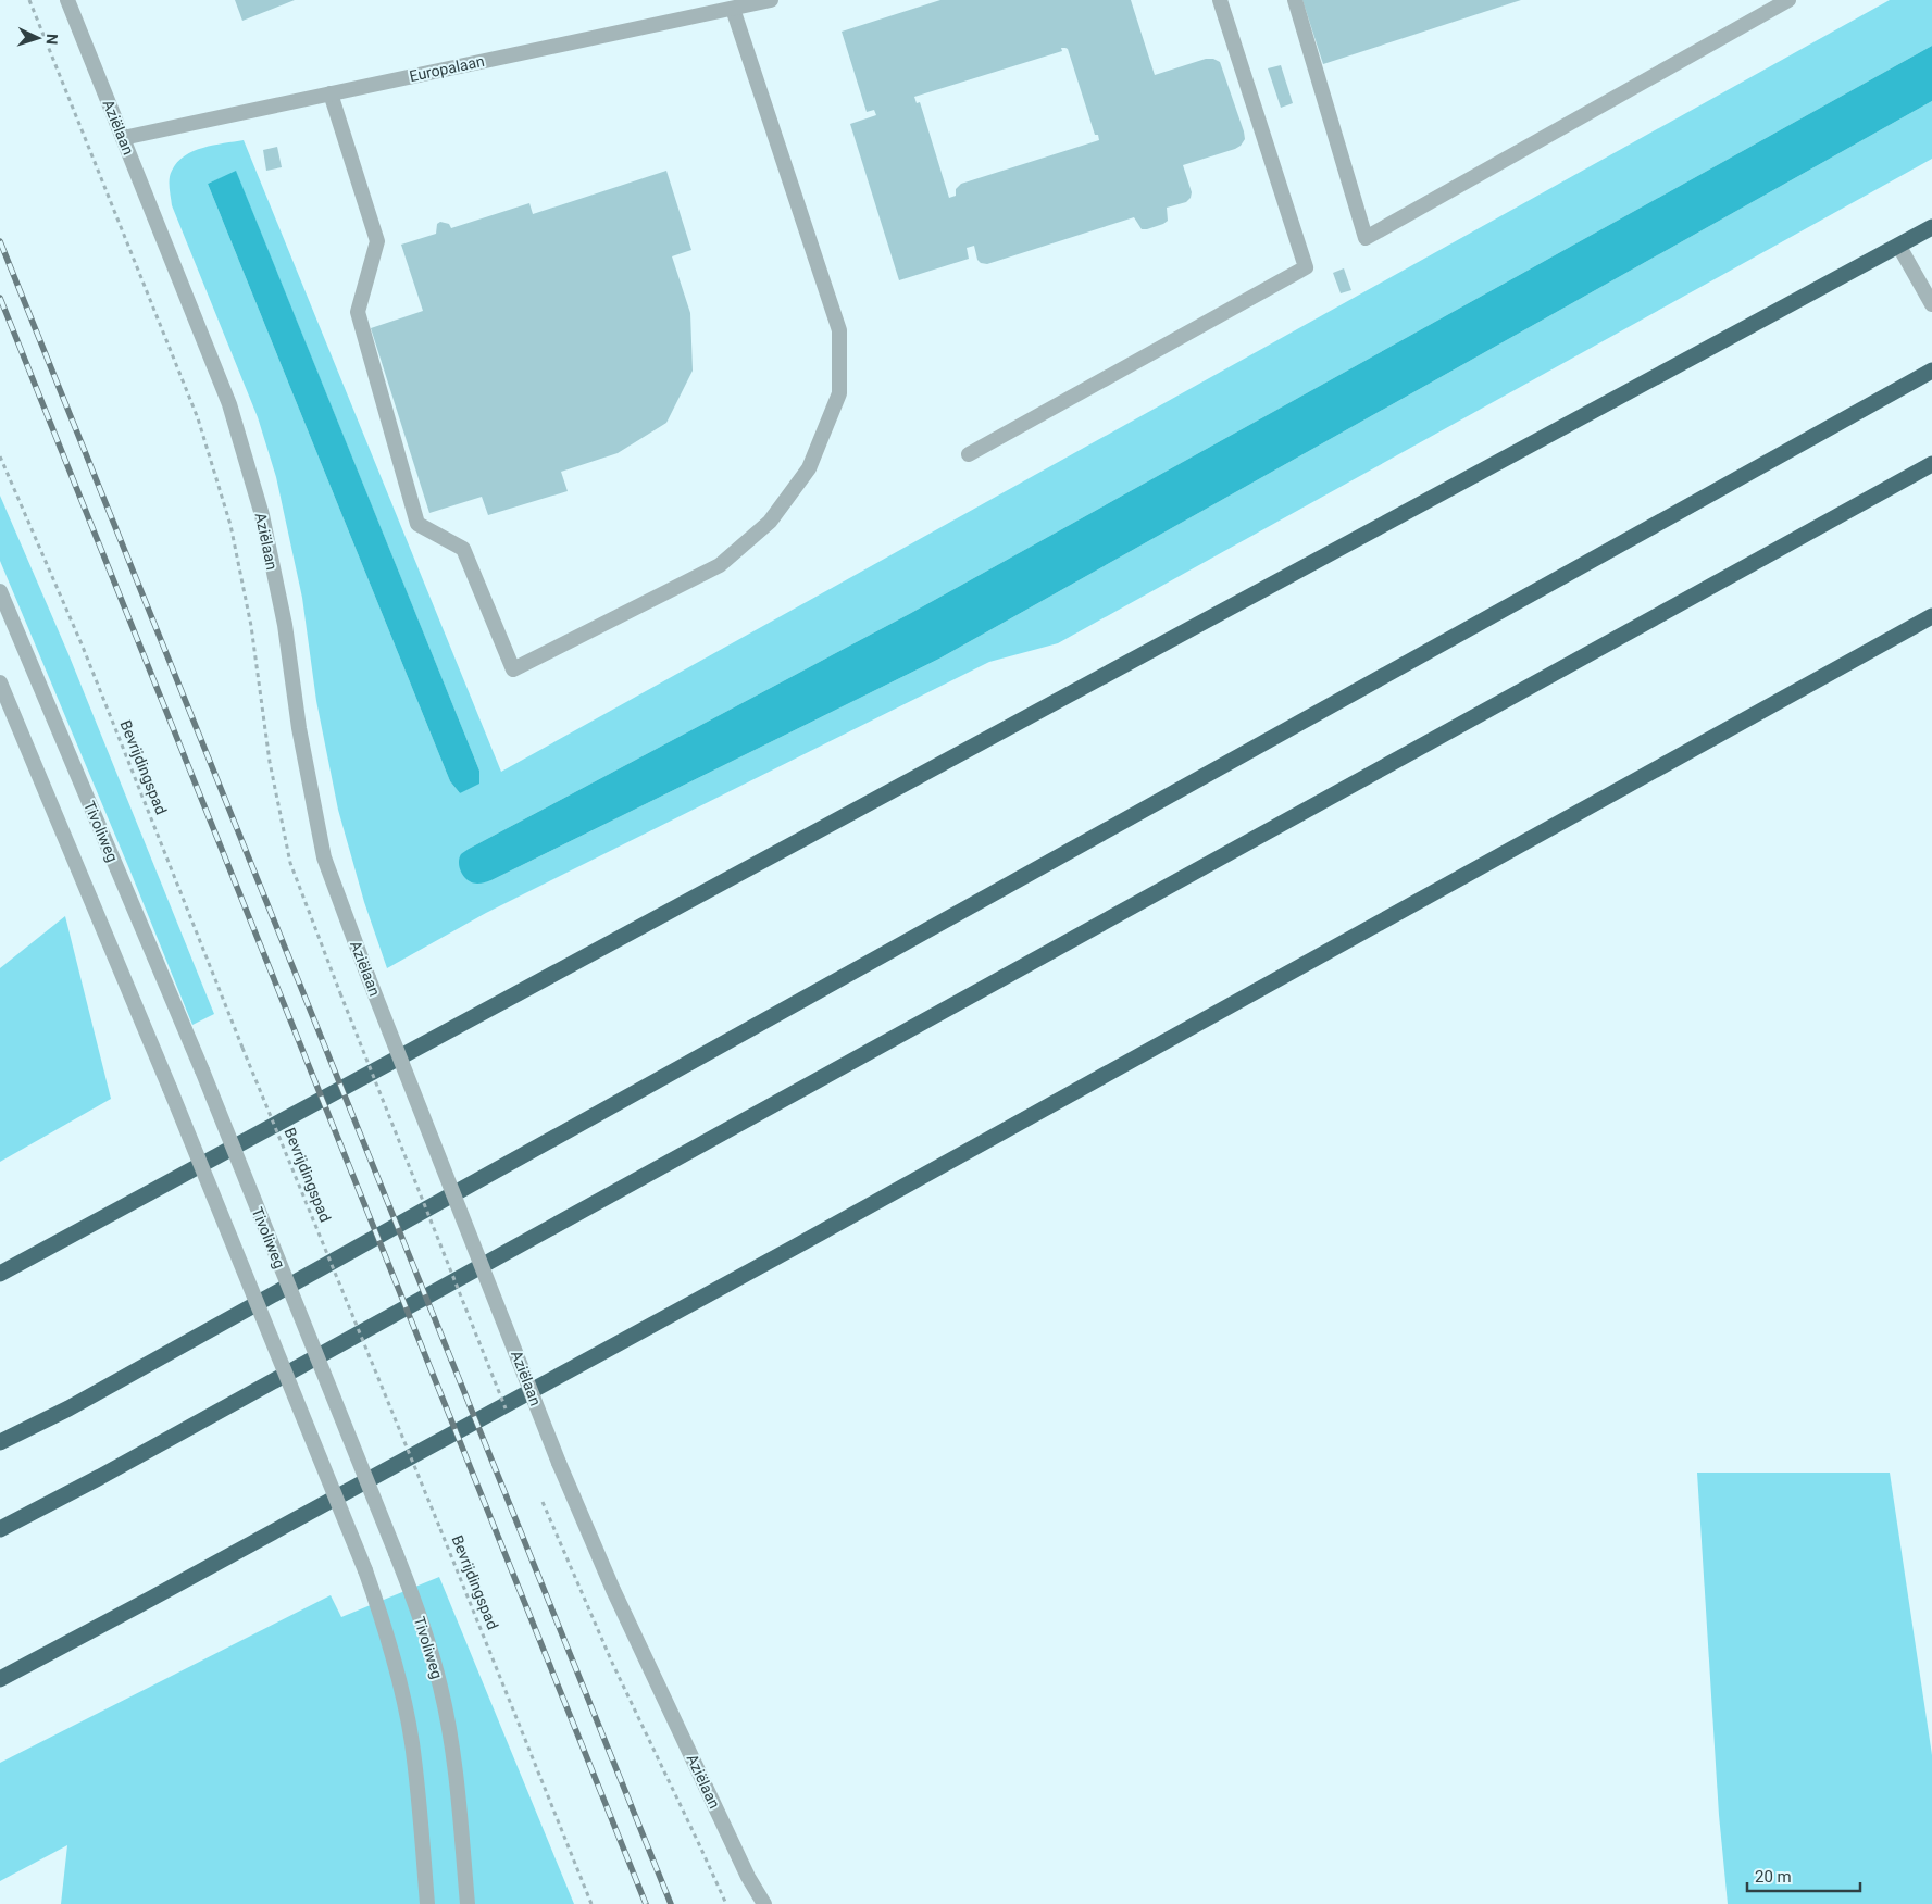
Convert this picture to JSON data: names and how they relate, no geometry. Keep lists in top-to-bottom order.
{
  "streets": {
    "street": ["Europalaan", "Aziëlaan", "Tivoliweg"],
    "path": ["Bevrijdingspad"]
  },
  "crossings": [
    ["Europalaan", "Aziëlaan"]
  ],
  "scale_bar": "20 m",
  "north": "right"
}
